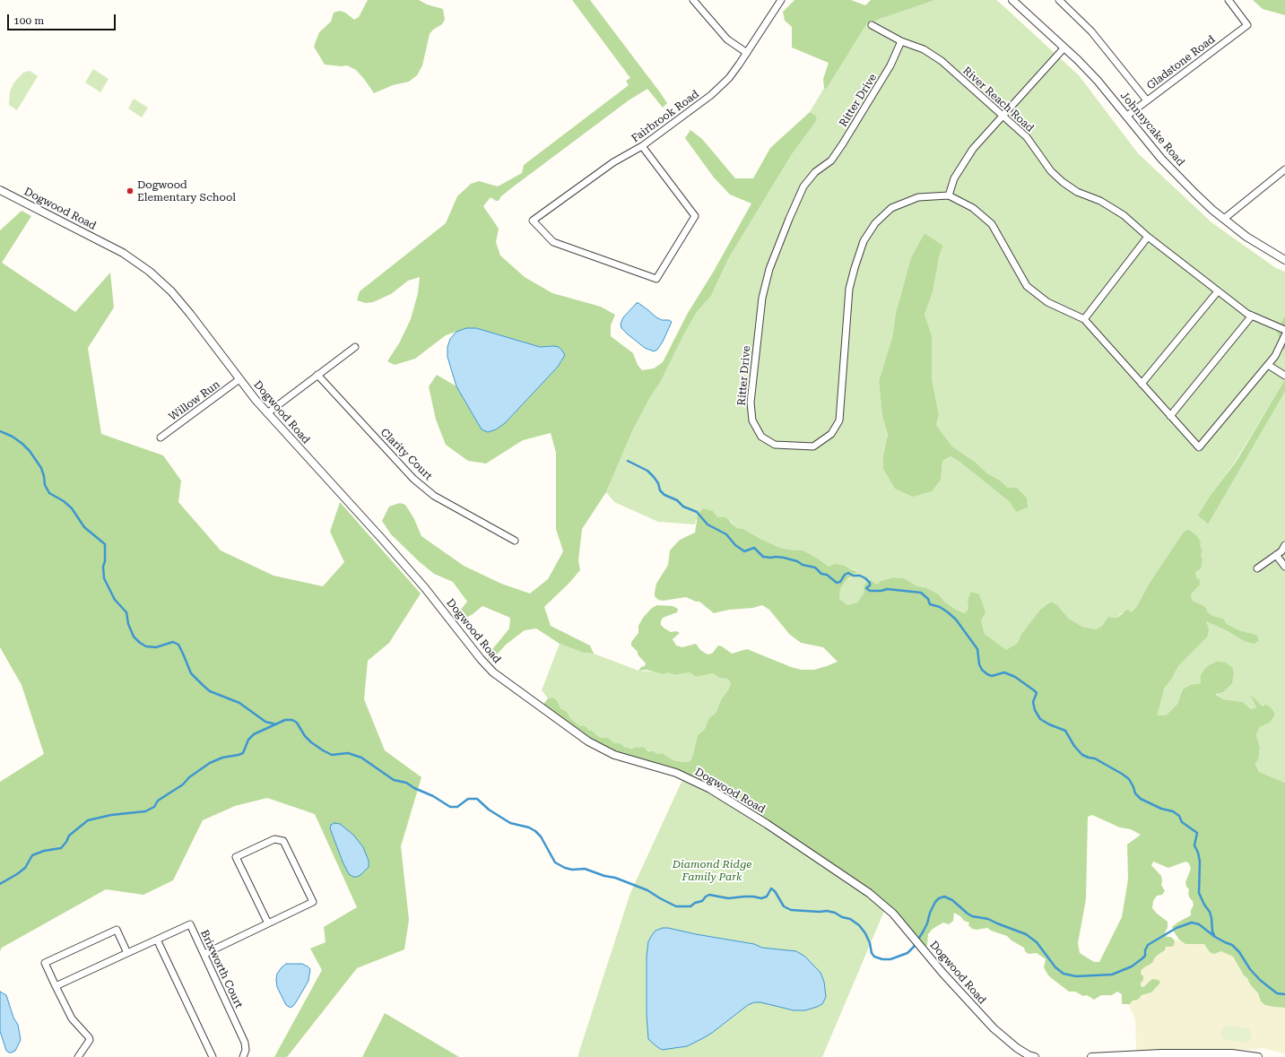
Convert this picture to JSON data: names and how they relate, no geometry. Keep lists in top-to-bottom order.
{
  "streets": {
    "street": [
      "Gladstone Road",
      "River Reach Road",
      "Ritter Drive",
      "Fairbrook Road",
      "Johnnycake Road",
      "Dogwood Road",
      "Willow Run",
      "Clarity Court",
      "Brixworth Court"
    ]
  },
  "crossings": [
    ["Gladstone Road", "Johnnycake Road"],
    ["River Reach Road", "Ritter Drive"],
    ["Dogwood Road", "Willow Run"]
  ],
  "parks": ["Diamond Ridge Family Park"],
  "places": ["Dogwood Elementary School"],
  "scale_bar": "100 m"
}
